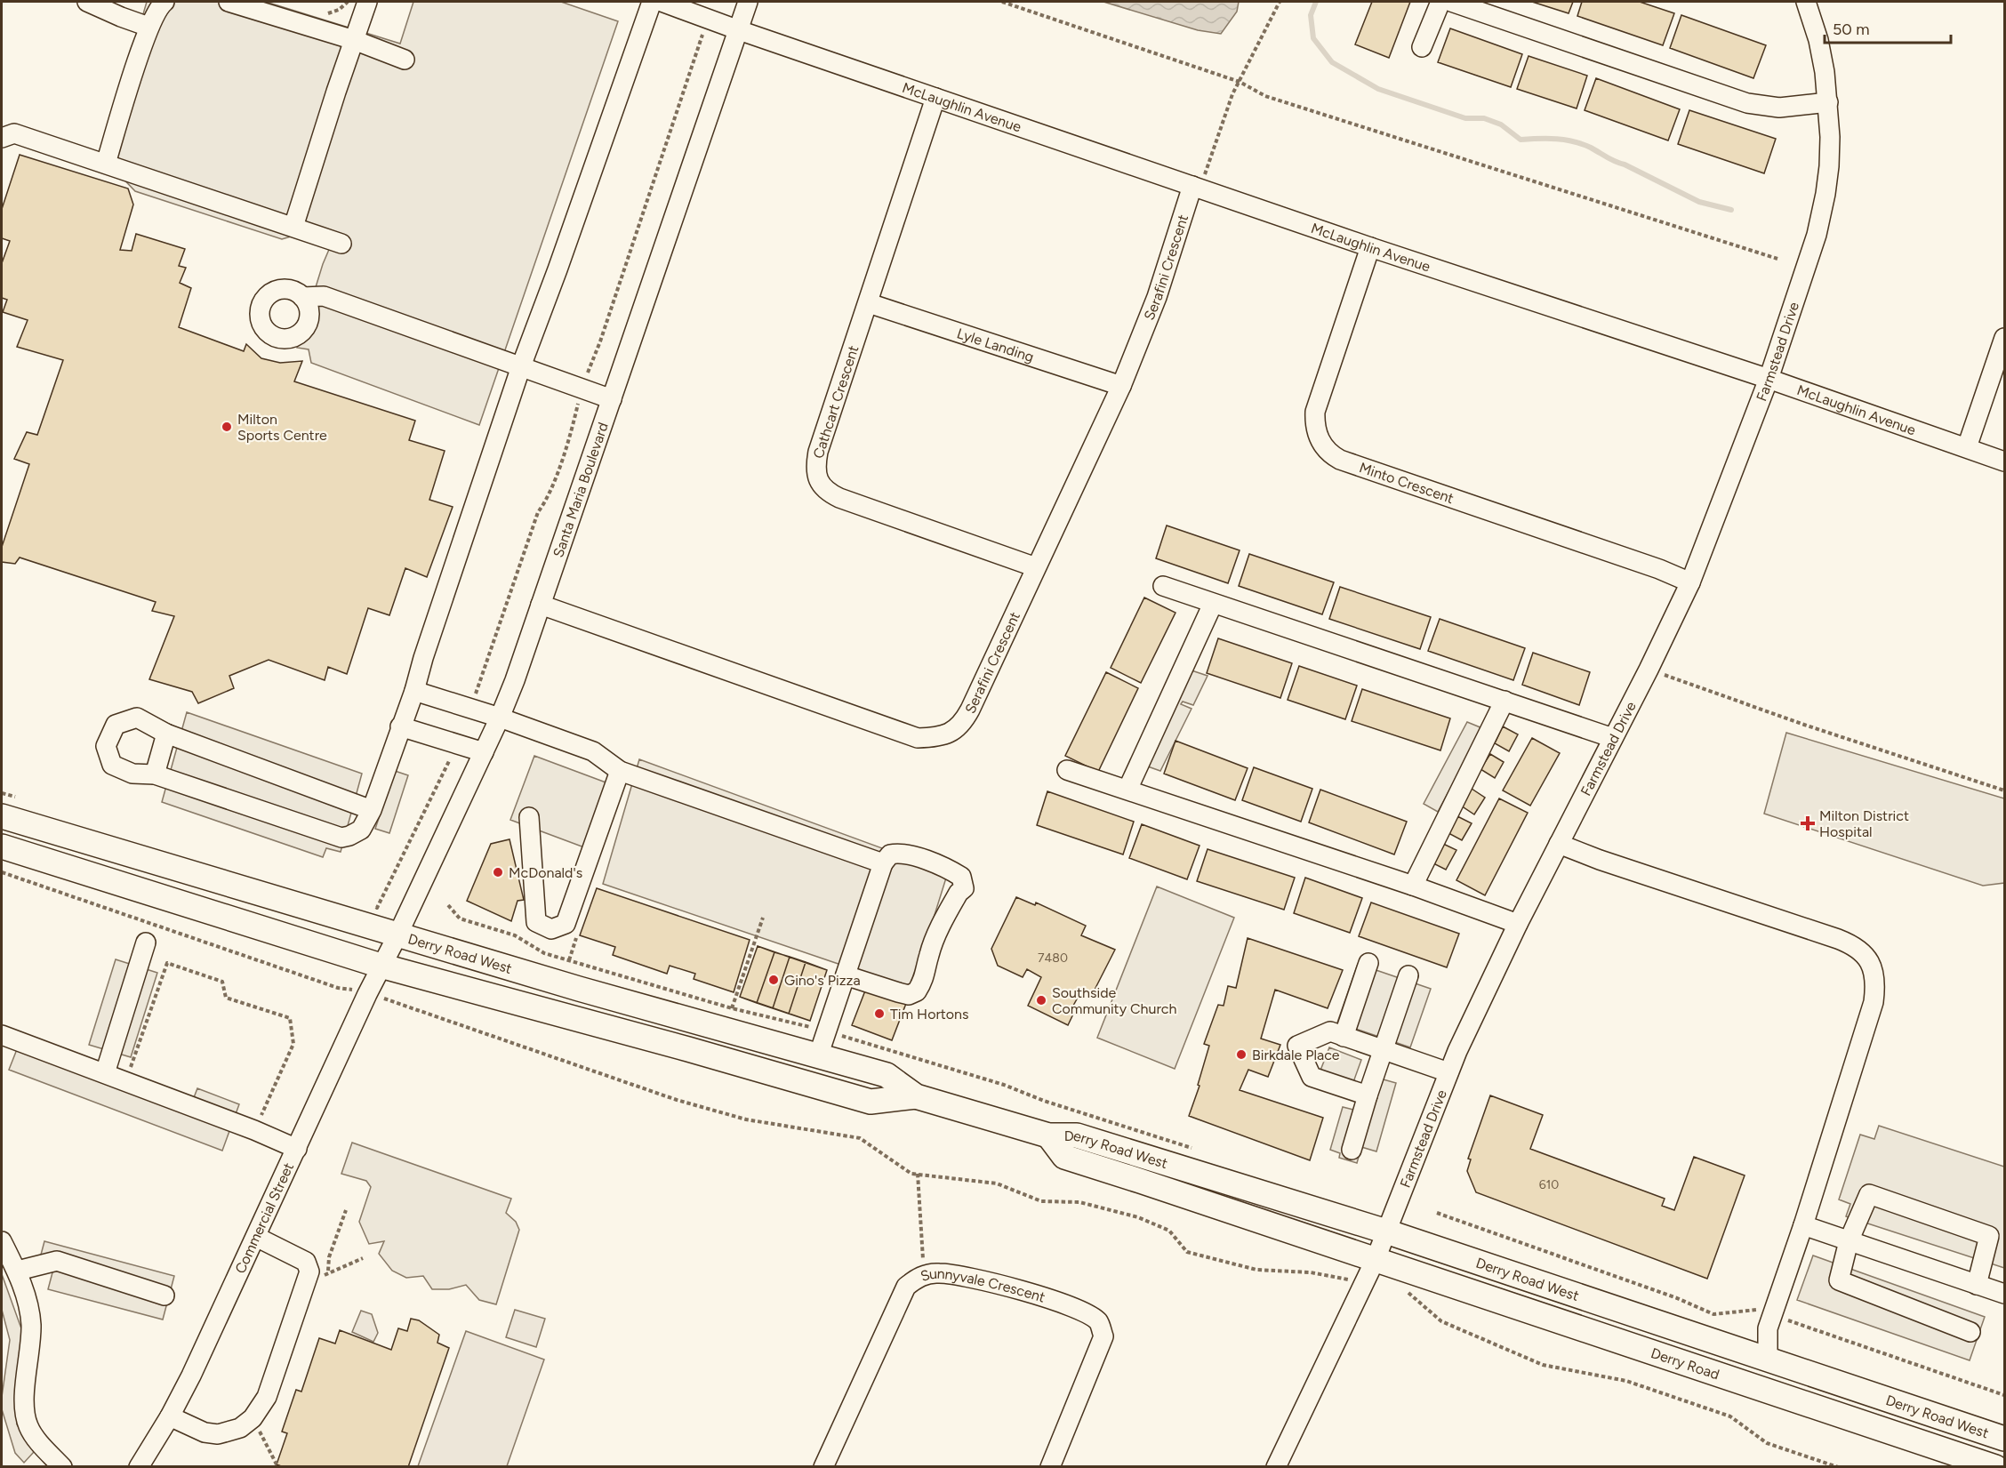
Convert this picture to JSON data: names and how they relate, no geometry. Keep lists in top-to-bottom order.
{
  "streets": {
    "main road": ["Derry Road West", "Derry Road"],
    "street": [
      "McLaughlin Avenue",
      "Serafini Crescent",
      "Lyle Landing",
      "Farmstead Drive",
      "Cathcart Crescent",
      "Minto Crescent",
      "Santa Maria Boulevard",
      "Commercial Street",
      "Sunnyvale Crescent"
    ]
  },
  "crossings": [
    ["McLaughlin Avenue", "Serafini Crescent"],
    ["McLaughlin Avenue", "Farmstead Drive"],
    ["McLaughlin Avenue", "Cathcart Crescent"],
    ["McLaughlin Avenue", "Minto Crescent"],
    ["McLaughlin Avenue", "Santa Maria Boulevard"],
    ["Serafini Crescent", "Lyle Landing"],
    ["Serafini Crescent", "Cathcart Crescent"],
    ["Serafini Crescent", "Santa Maria Boulevard"],
    ["Lyle Landing", "Cathcart Crescent"],
    ["Farmstead Drive", "Minto Crescent"],
    ["Farmstead Drive", "Derry Road West"],
    ["Farmstead Drive", "Derry Road"],
    ["Santa Maria Boulevard", "Derry Road West"],
    ["Santa Maria Boulevard", "Commercial Street"],
    ["Derry Road West", "Commercial Street"],
    ["Derry Road West", "Derry Road"]
  ],
  "places": {
    "other": [
      "Milton Sports Centre",
      "McDonald's",
      "Gino's Pizza",
      "Southside Community Church",
      "Tim Hortons",
      "Birkdale Place"
    ],
    "health": ["Milton District Hospital"]
  },
  "house_numbers": ["7480", "610"],
  "scale_bar": "50 m"
}
